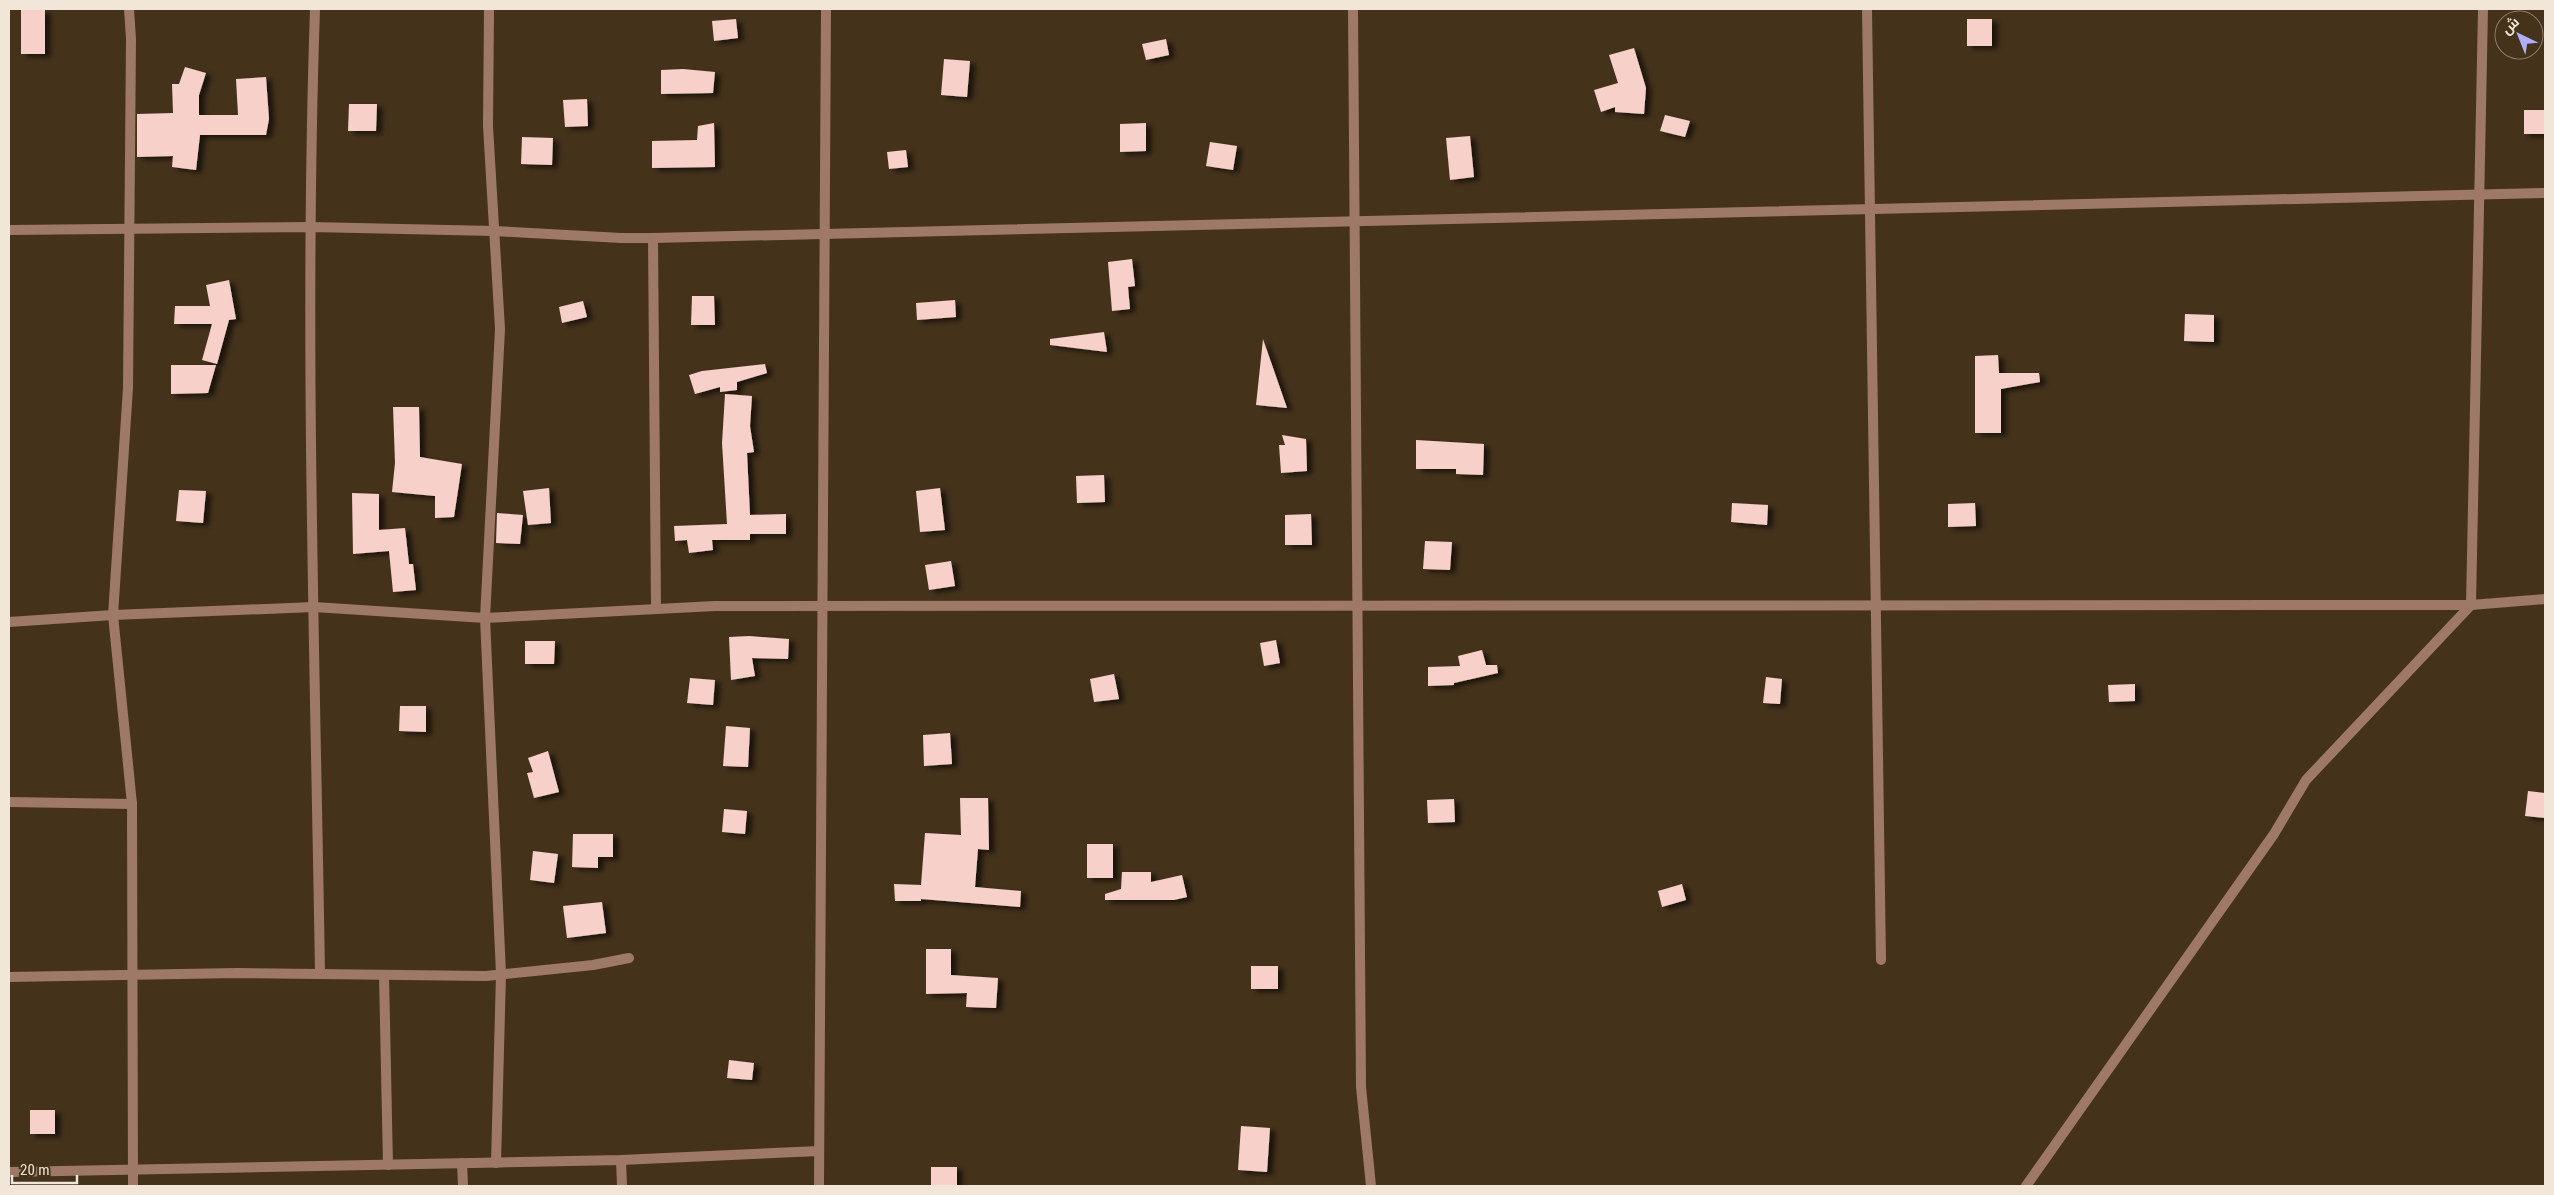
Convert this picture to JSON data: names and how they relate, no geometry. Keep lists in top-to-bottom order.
{
  "scale_bar": "20 m",
  "north": "top left"
}
